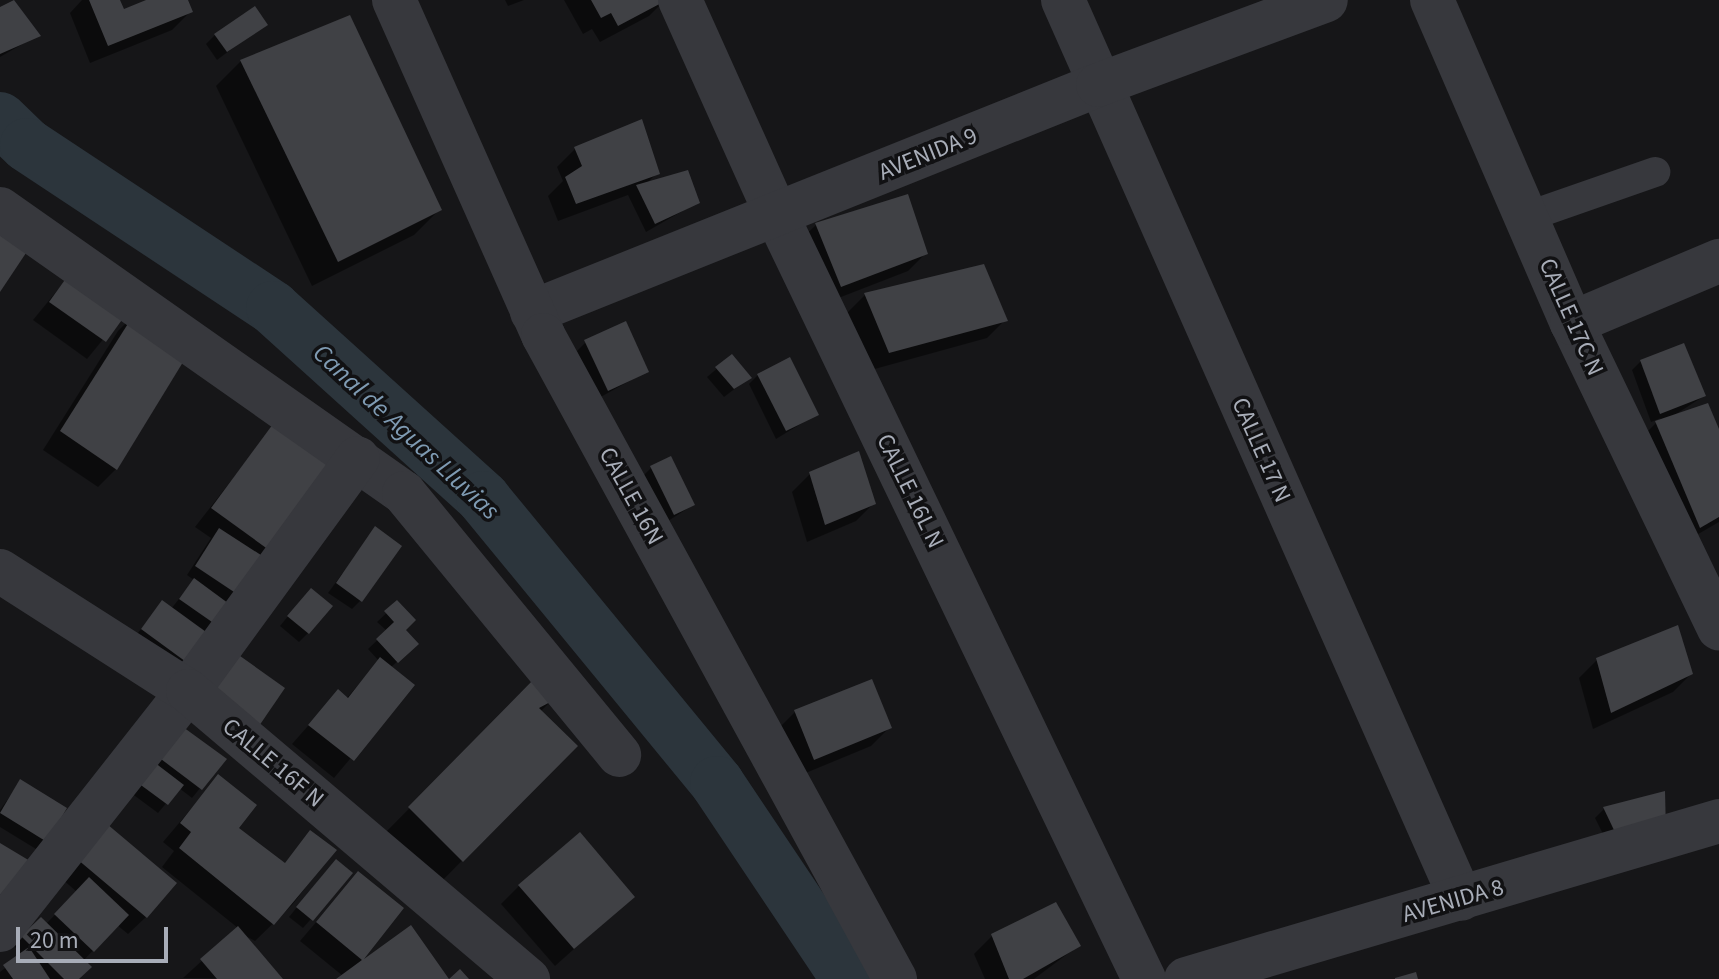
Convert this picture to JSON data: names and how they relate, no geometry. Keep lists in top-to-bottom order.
{
  "streets": {
    "street": [
      "AVENIDA 9",
      "CALLE 17C N",
      "CALLE 17 N",
      "CALLE 16L N",
      "CALLE 16N",
      "CALLE 16F N",
      "AVENIDA 8"
    ]
  },
  "crossings": [
    ["AVENIDA 9", "CALLE 17 N"],
    ["AVENIDA 9", "CALLE 16L N"],
    ["AVENIDA 9", "CALLE 16N"],
    ["CALLE 17 N", "AVENIDA 8"]
  ],
  "water": ["Canal de Aguas Lluvias"],
  "scale_bar": "20 m"
}
